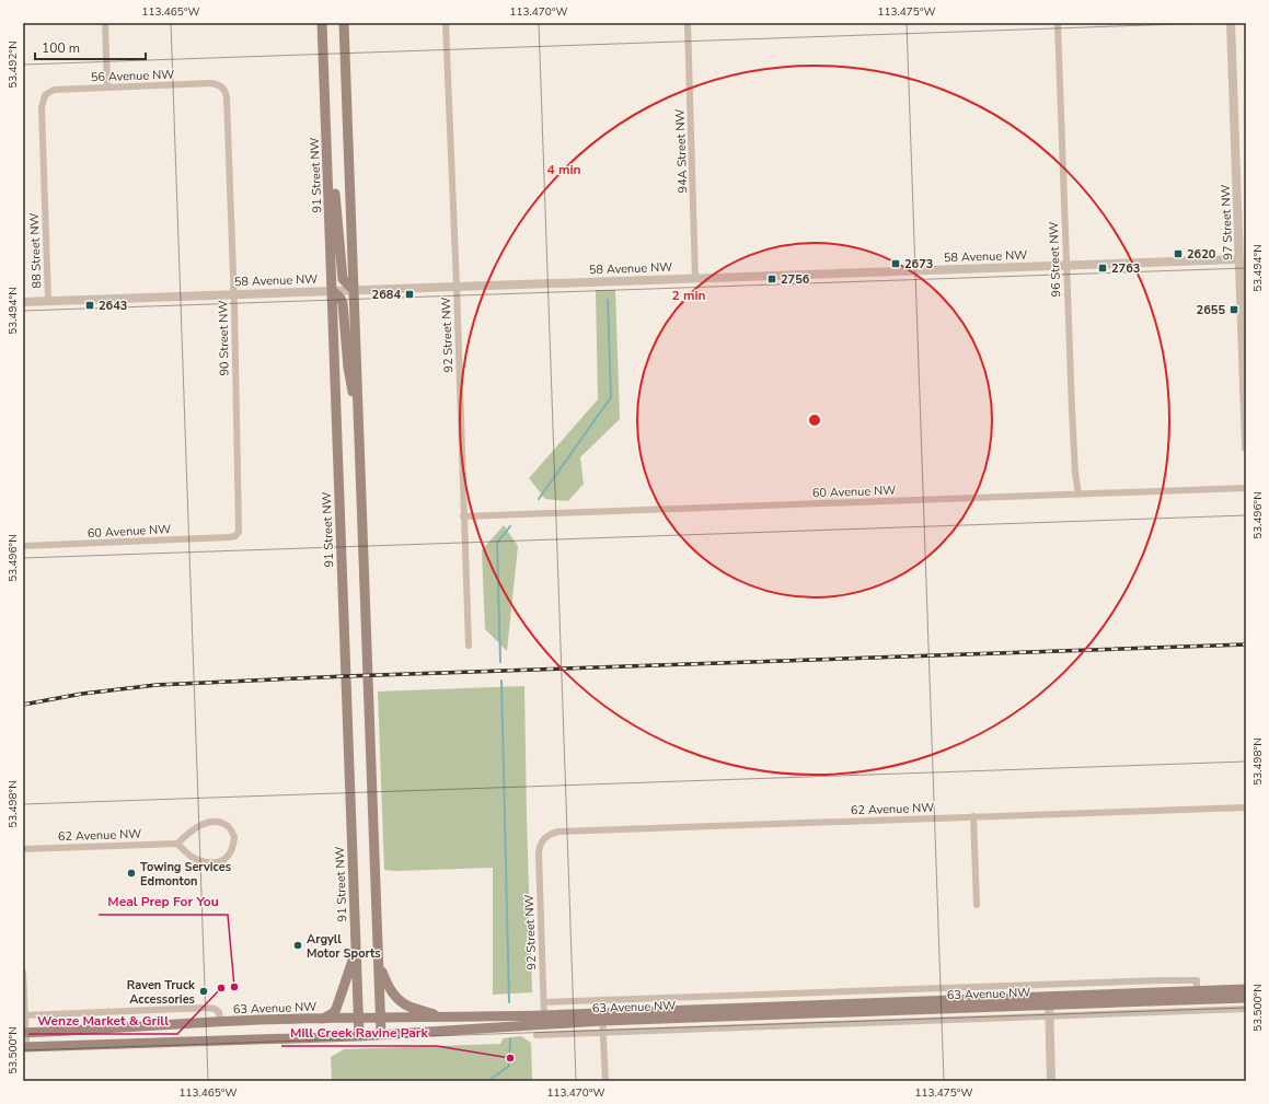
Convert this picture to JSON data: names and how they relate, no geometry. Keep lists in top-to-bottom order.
{
  "streets": {
    "main road": ["91 Street NW", "63 Avenue NW"],
    "street": [
      "56 Avenue NW",
      "94A Street NW",
      "97 Street NW",
      "88 Street NW",
      "58 Avenue NW",
      "96 Street NW",
      "92 Street NW",
      "90 Street NW",
      "60 Avenue NW",
      "62 Avenue NW"
    ]
  },
  "crossings": [
    ["56 Avenue NW", "88 Street NW"],
    ["56 Avenue NW", "90 Street NW"],
    ["94A Street NW", "58 Avenue NW"],
    ["91 Street NW", "58 Avenue NW"],
    ["91 Street NW", "63 Avenue NW"],
    ["97 Street NW", "58 Avenue NW"],
    ["88 Street NW", "58 Avenue NW"],
    ["58 Avenue NW", "96 Street NW"],
    ["58 Avenue NW", "92 Street NW"],
    ["58 Avenue NW", "90 Street NW"],
    ["96 Street NW", "60 Avenue NW"],
    ["92 Street NW", "60 Avenue NW"],
    ["92 Street NW", "62 Avenue NW"],
    ["92 Street NW", "63 Avenue NW"],
    ["90 Street NW", "60 Avenue NW"]
  ],
  "places": {
    "transit": [
      "2620",
      "2673",
      "2763",
      "2756",
      "2684",
      "2643",
      "2655"
    ],
    "other": [
      "Towing Services Edmonton",
      "Argyll Motor Sports",
      "Meal Prep For You",
      "Wenze Market & Grill",
      "Raven Truck Accessories",
      "Mill Creek Ravine Park"
    ]
  },
  "scale_bar": "100 m",
  "coordinates": [
    "113.465°W",
    "113.470°W",
    "113.475°W",
    "53.492°N",
    "53.494°N",
    "53.496°N",
    "53.498°N",
    "53.500°N"
  ],
  "rings": ["4 min", "2 min"]
}
